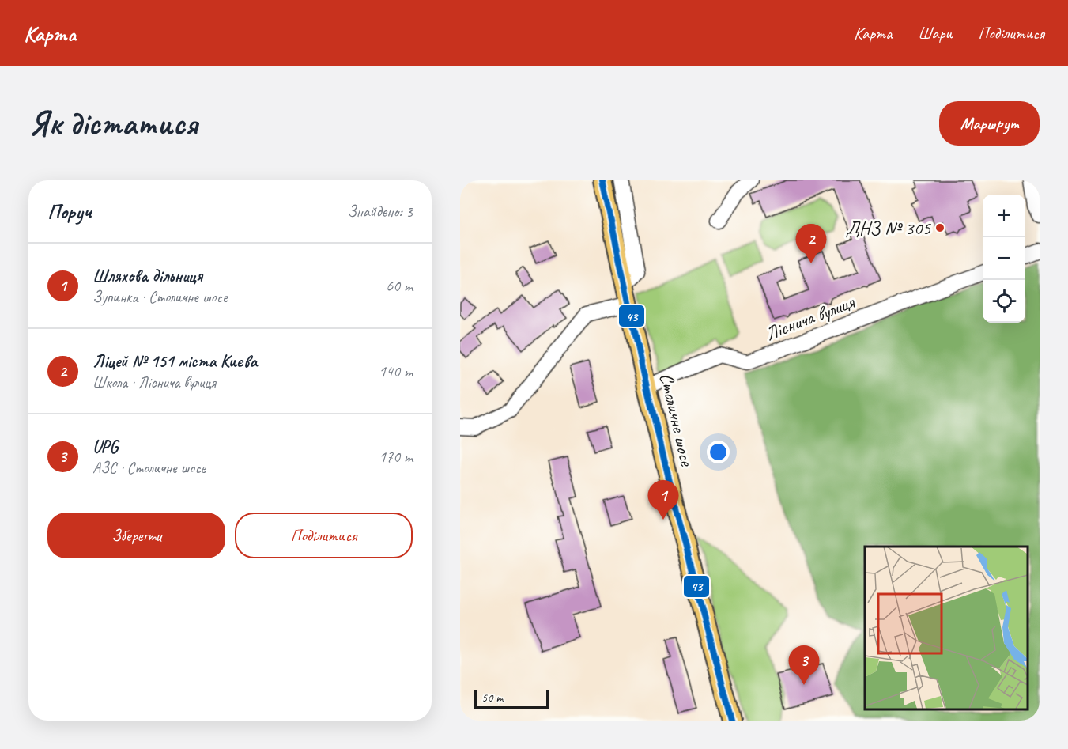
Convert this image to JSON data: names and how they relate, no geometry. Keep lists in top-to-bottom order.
{
  "streets": {
    "main road": ["Столичне шосе"],
    "street": ["Ліснича вулиця"]
  },
  "crossings": [
    ["Ліснича вулиця", "Столичне шосе"]
  ],
  "places": ["ДНЗ № 305"],
  "lines": ["transit line 43"],
  "scale_bar": "50 m",
  "page": {
    "header": "Карта",
    "nav": ["Карта", "Шари", "Поділитися"],
    "buttons": [
      "Маршрут",
      ["Зберегти", "Поділитися"]
    ],
    "title": "Як дістатися",
    "heading": ["Поруч", "Знайдено: 3"],
    "map_buttons": ["+", "−"],
    "pins": ["2", "1", "3"],
    "list": [
      {
        "mark": "1",
        "name": "Шляхова дільниця",
        "note": "Зупинка · Столичне шосе",
        "value": "60 m"
      },
      {
        "mark": "2",
        "name": "Ліцей № 151 міста Києва",
        "note": "Школа · Ліснича вулиця",
        "value": "140 m"
      },
      {
        "mark": "3",
        "name": "UPG",
        "note": "АЗС · Столичне шосе",
        "value": "170 m"
      }
    ],
    "scale": "50 m"
  }
}
